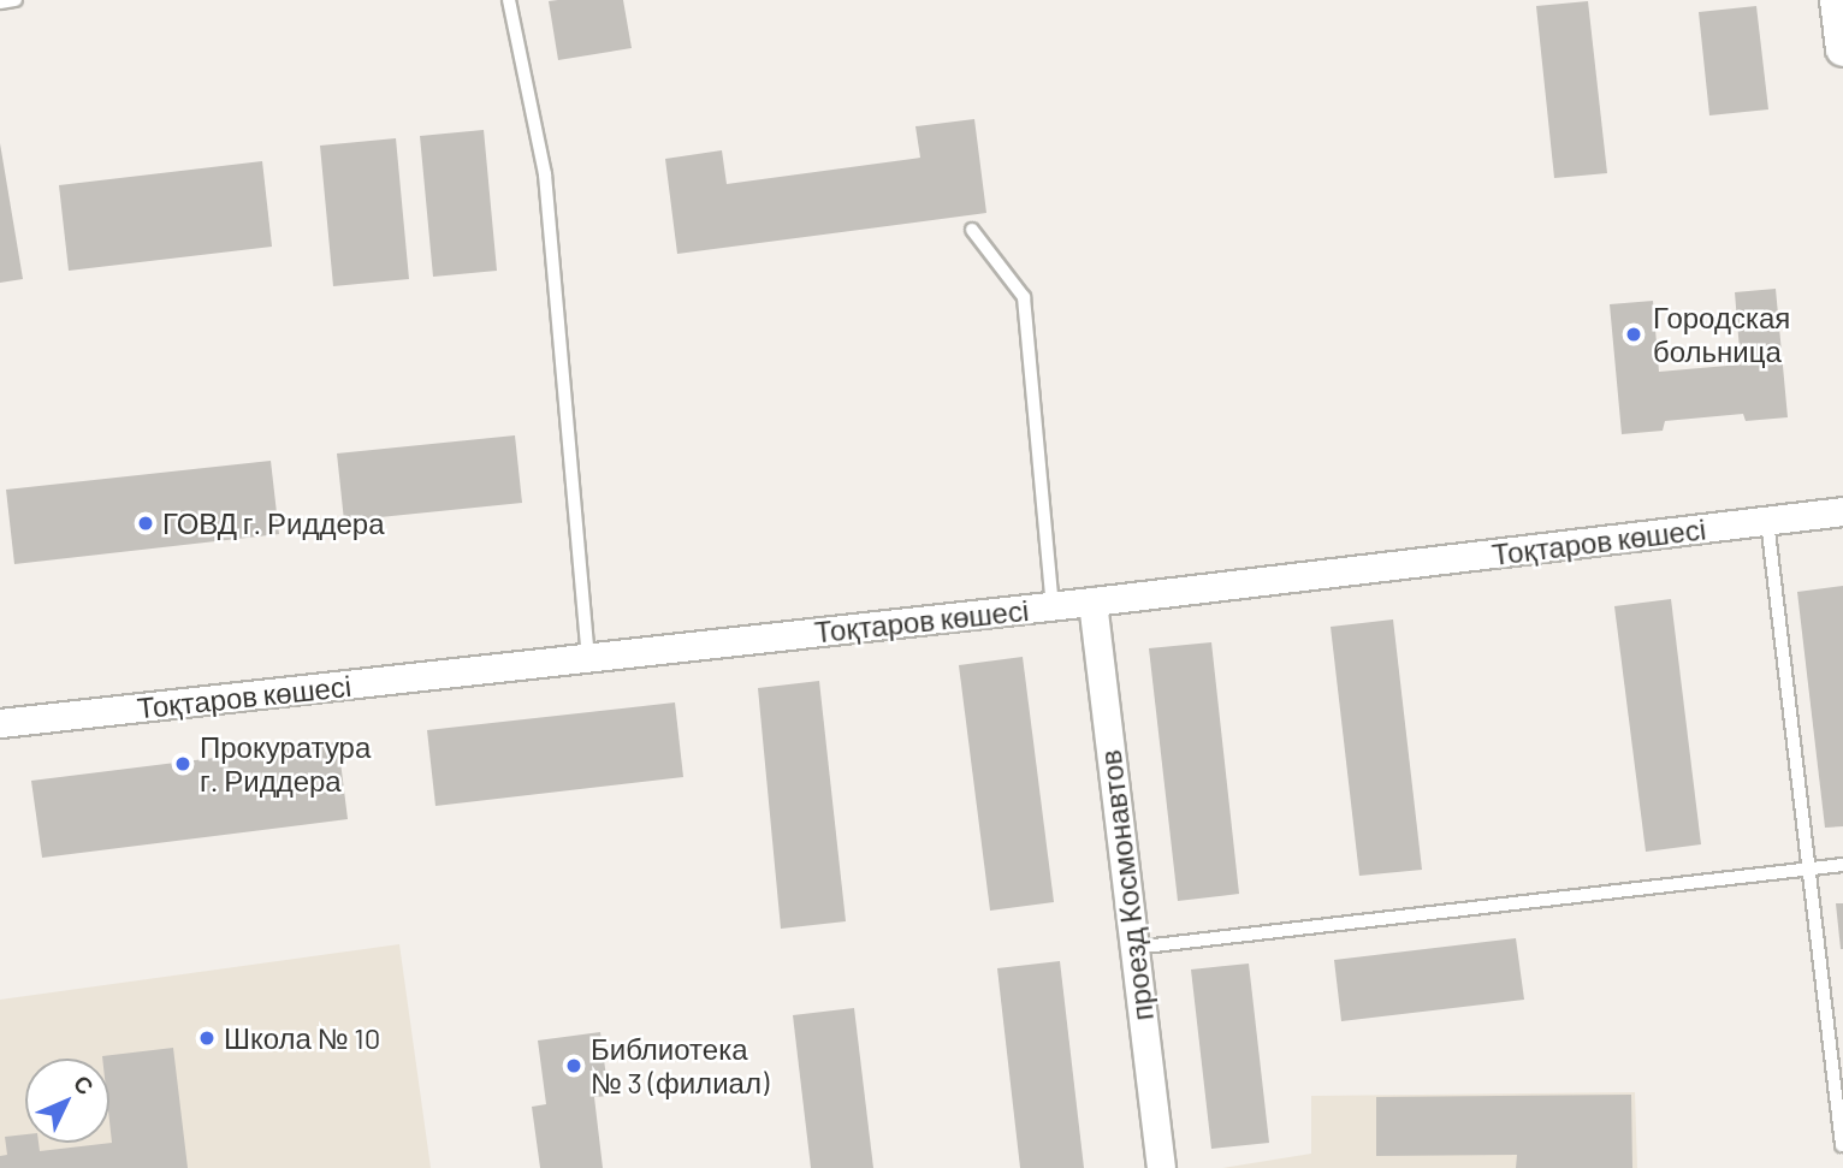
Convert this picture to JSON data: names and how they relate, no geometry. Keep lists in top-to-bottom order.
{
  "streets": {
    "street": ["Тоқтаров көшесі", "проезд Космонавтов"]
  },
  "crossings": [
    ["Тоқтаров көшесі", "проезд Космонавтов"]
  ],
  "places": [
    "Городская больница",
    "ГОВД г. Риддера",
    "Прокуратура г. Риддера",
    "Школа № 10",
    "Библиотека № 3 (филиал)"
  ],
  "north": "top right"
}
